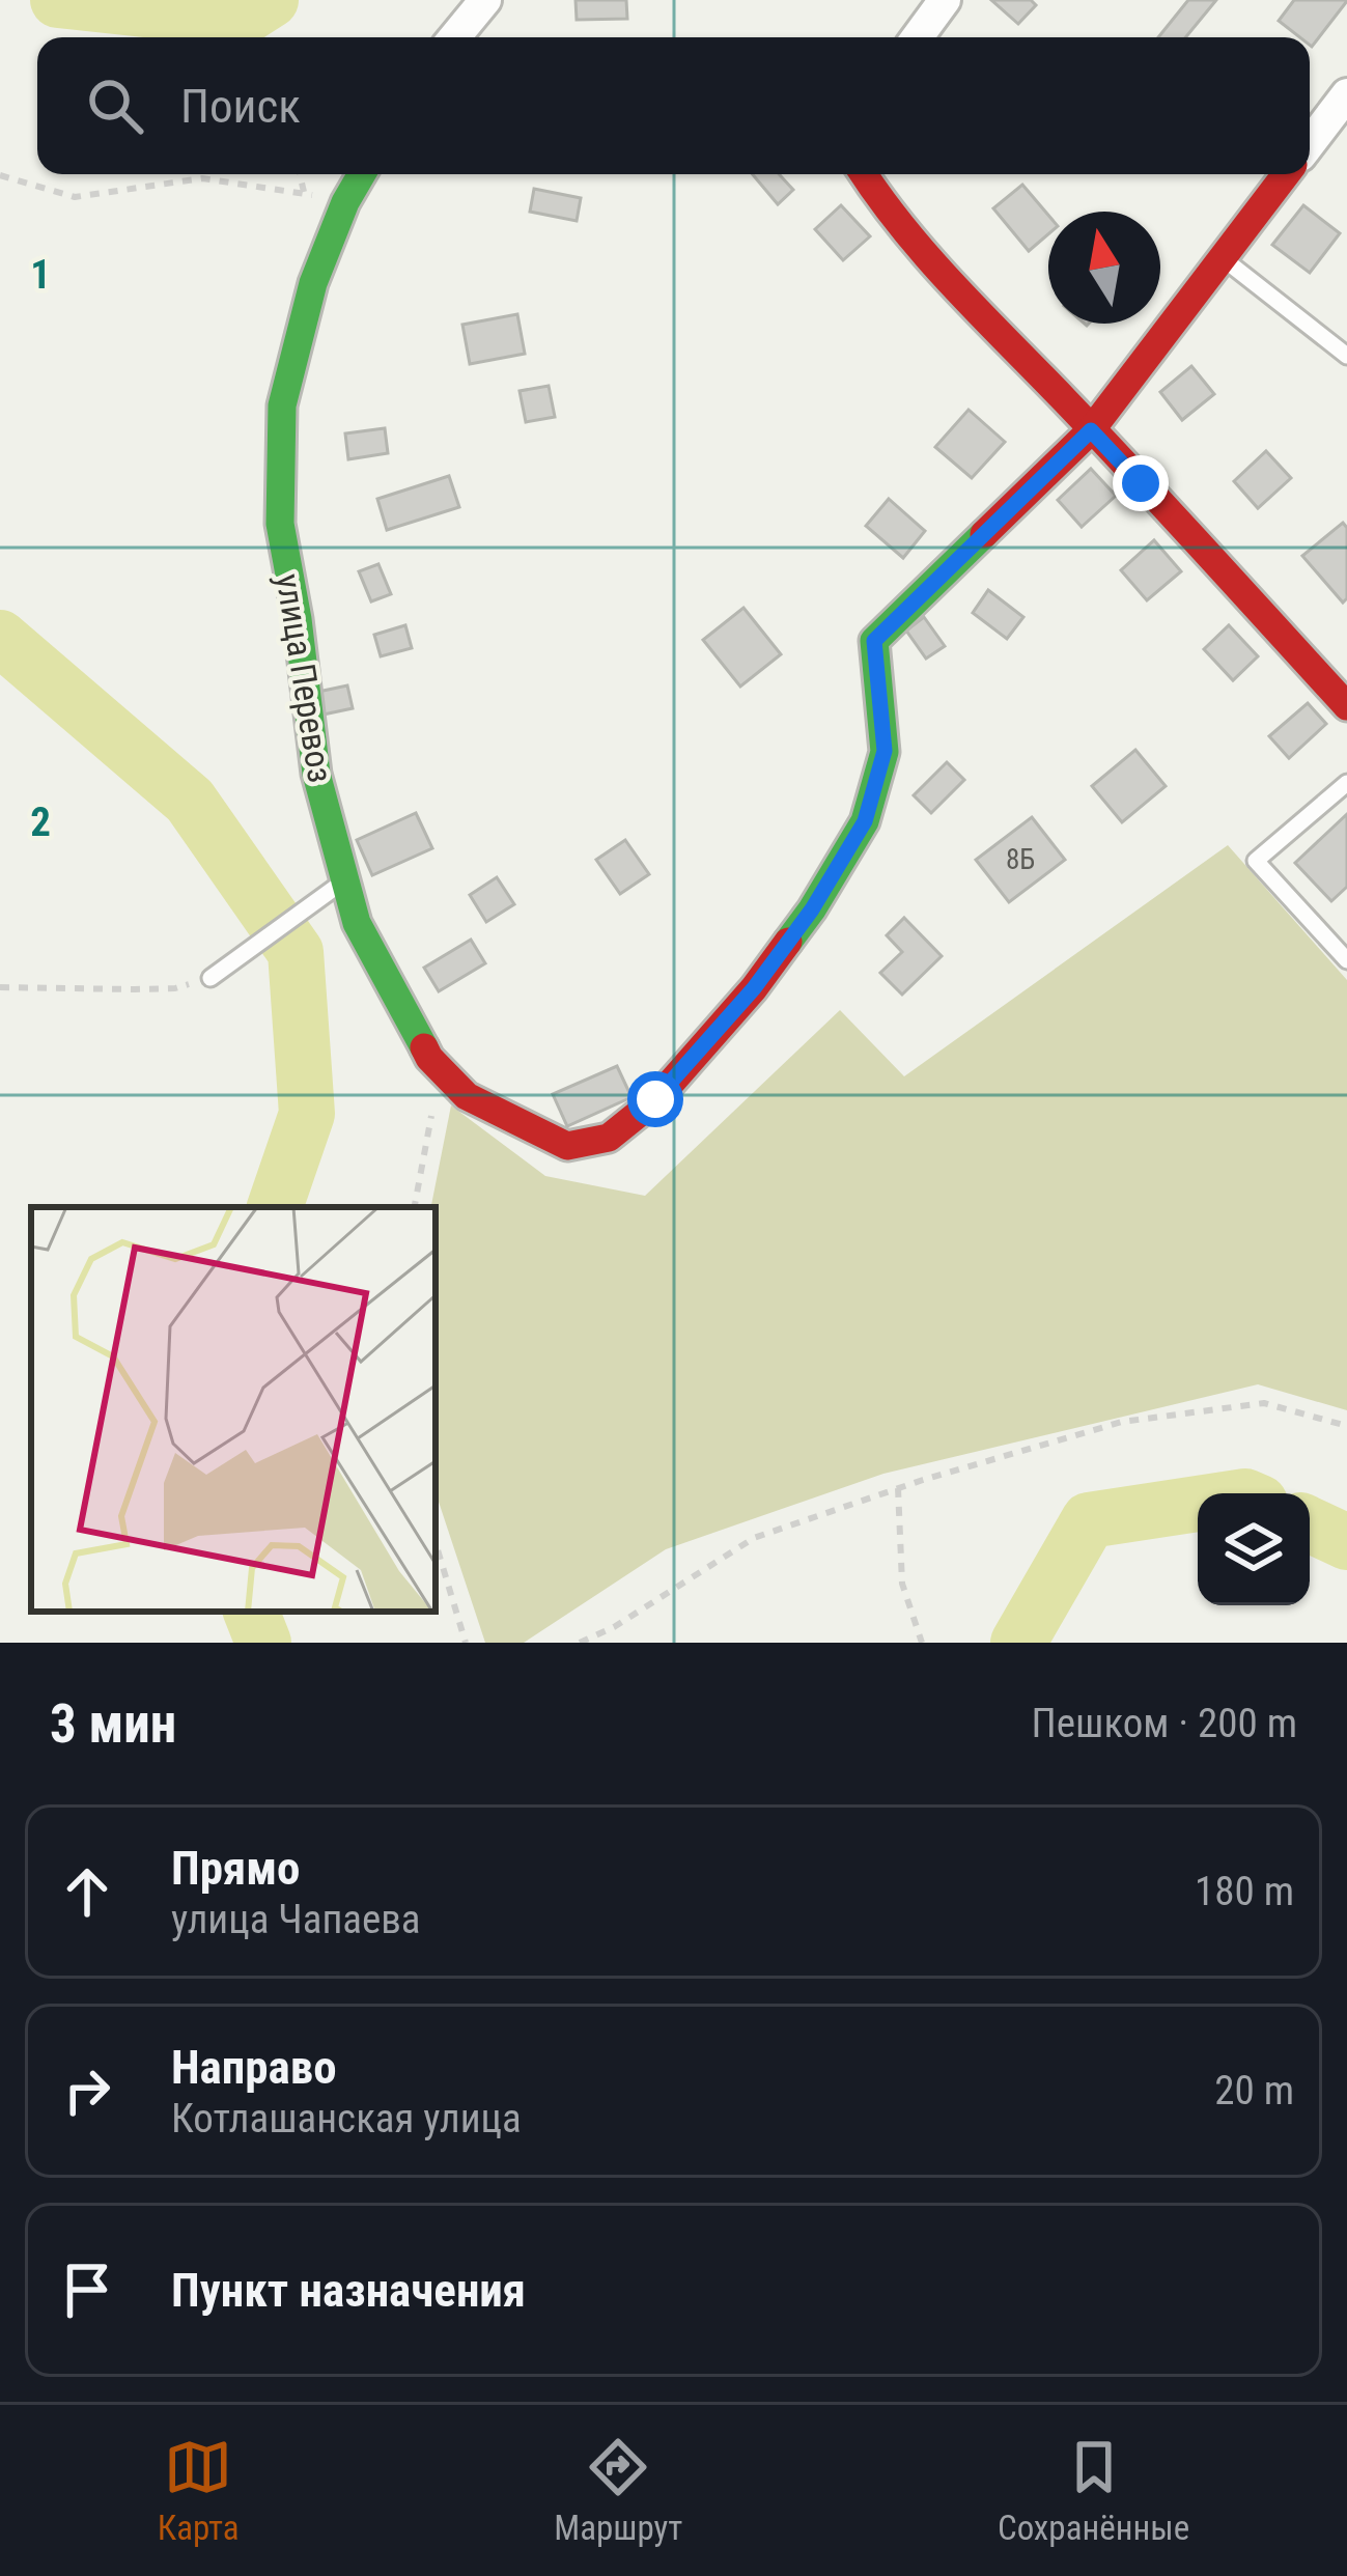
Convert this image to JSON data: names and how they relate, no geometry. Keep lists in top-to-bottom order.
{
  "streets": {
    "street": ["улица Перевоз"]
  },
  "house_numbers": ["8Б"],
  "north": "top",
  "page": {
    "search": "Поиск",
    "heading": ["3 мин", "Пешком · 200 m"],
    "list": [
      ["Прямо", "улица Чапаева", "180 m"],
      ["Направо", "Котлашанская улица", "20 m"],
      "Пункт назначения"
    ],
    "nav": ["Карта", "Маршрут", "Сохранённые"]
  },
  "grid": {
    "rows": ["1", "2"]
  }
}
